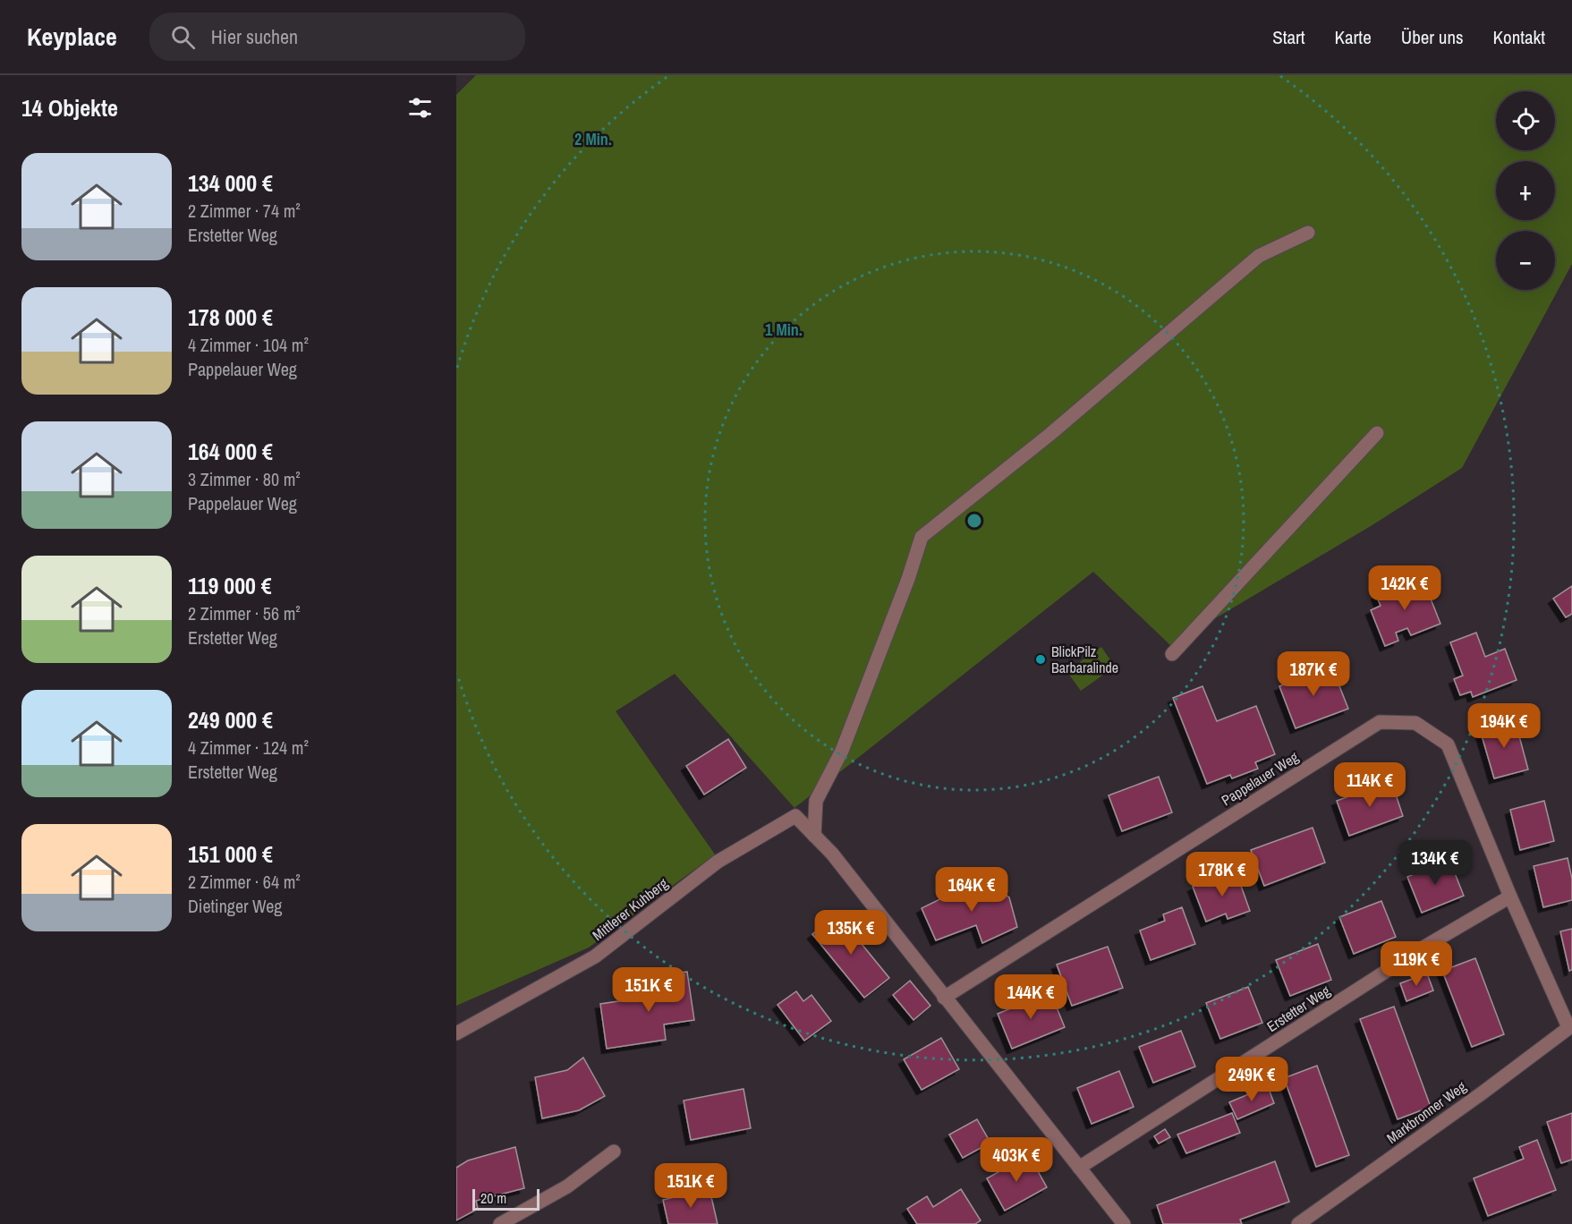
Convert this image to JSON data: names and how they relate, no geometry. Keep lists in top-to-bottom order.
{
  "streets": {
    "street": [
      "Pappelauer Weg",
      "Mittlerer Kuhberg",
      "Erstetter Weg",
      "Markbronner Weg"
    ]
  },
  "crossings": [
    ["Pappelauer Weg", "Erstetter Weg"],
    ["Pappelauer Weg", "Markbronner Weg"]
  ],
  "places": ["BlickPilz Barbaralinde"],
  "scale_bar": "20 m",
  "page": {
    "header": "Keyplace",
    "search": "Hier suchen",
    "nav": [
      "Start",
      "Karte",
      "Über uns",
      "Kontakt"
    ],
    "heading": "14 Objekte",
    "map_buttons": ["+", "−"],
    "list": [
      {
        "name": "134 000 €",
        "note": "2 Zimmer · 74 m² · Erstetter Weg"
      },
      {
        "name": "178 000 €",
        "note": "4 Zimmer · 104 m² · Pappelauer Weg"
      },
      {
        "name": "164 000 €",
        "note": "3 Zimmer · 80 m² · Pappelauer Weg"
      },
      {
        "name": "119 000 €",
        "note": "2 Zimmer · 56 m² · Erstetter Weg"
      },
      {
        "name": "249 000 €",
        "note": "4 Zimmer · 124 m² · Erstetter Weg"
      },
      {
        "name": "151 000 €",
        "note": "2 Zimmer · 64 m² · Dietinger Weg"
      }
    ],
    "price": [
      "142K €",
      "187K €",
      "194K €",
      "114K €",
      "134K €",
      "178K €",
      "164K €",
      "135K €",
      "119K €",
      "151K €",
      "144K €",
      "249K €",
      "403K €",
      "151K €"
    ],
    "scale": "20 m"
  },
  "rings": ["2 Min.", "1 Min."]
}
